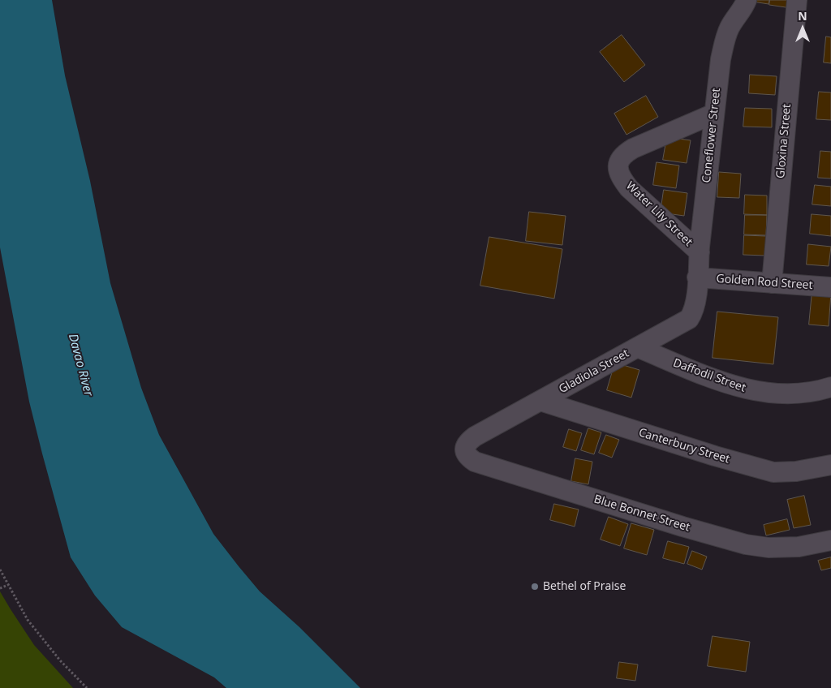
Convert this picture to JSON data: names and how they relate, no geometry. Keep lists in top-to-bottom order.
{
  "streets": {
    "street": [
      "Coneflower Street",
      "Gloxina Street",
      "Water Lily Street",
      "Golden Rod Street",
      "Gladiola Street",
      "Daffodil Street",
      "Canterbury Street",
      "Blue Bonnet Street"
    ]
  },
  "crossings": [
    ["Coneflower Street", "Water Lily Street"],
    ["Coneflower Street", "Golden Rod Street"],
    ["Coneflower Street", "Gladiola Street"],
    ["Gloxina Street", "Golden Rod Street"],
    ["Golden Rod Street", "Gladiola Street"],
    ["Gladiola Street", "Daffodil Street"],
    ["Gladiola Street", "Canterbury Street"],
    ["Gladiola Street", "Blue Bonnet Street"]
  ],
  "water": ["Davao River"],
  "places": ["Bethel of Praise"],
  "north": "top"
}
